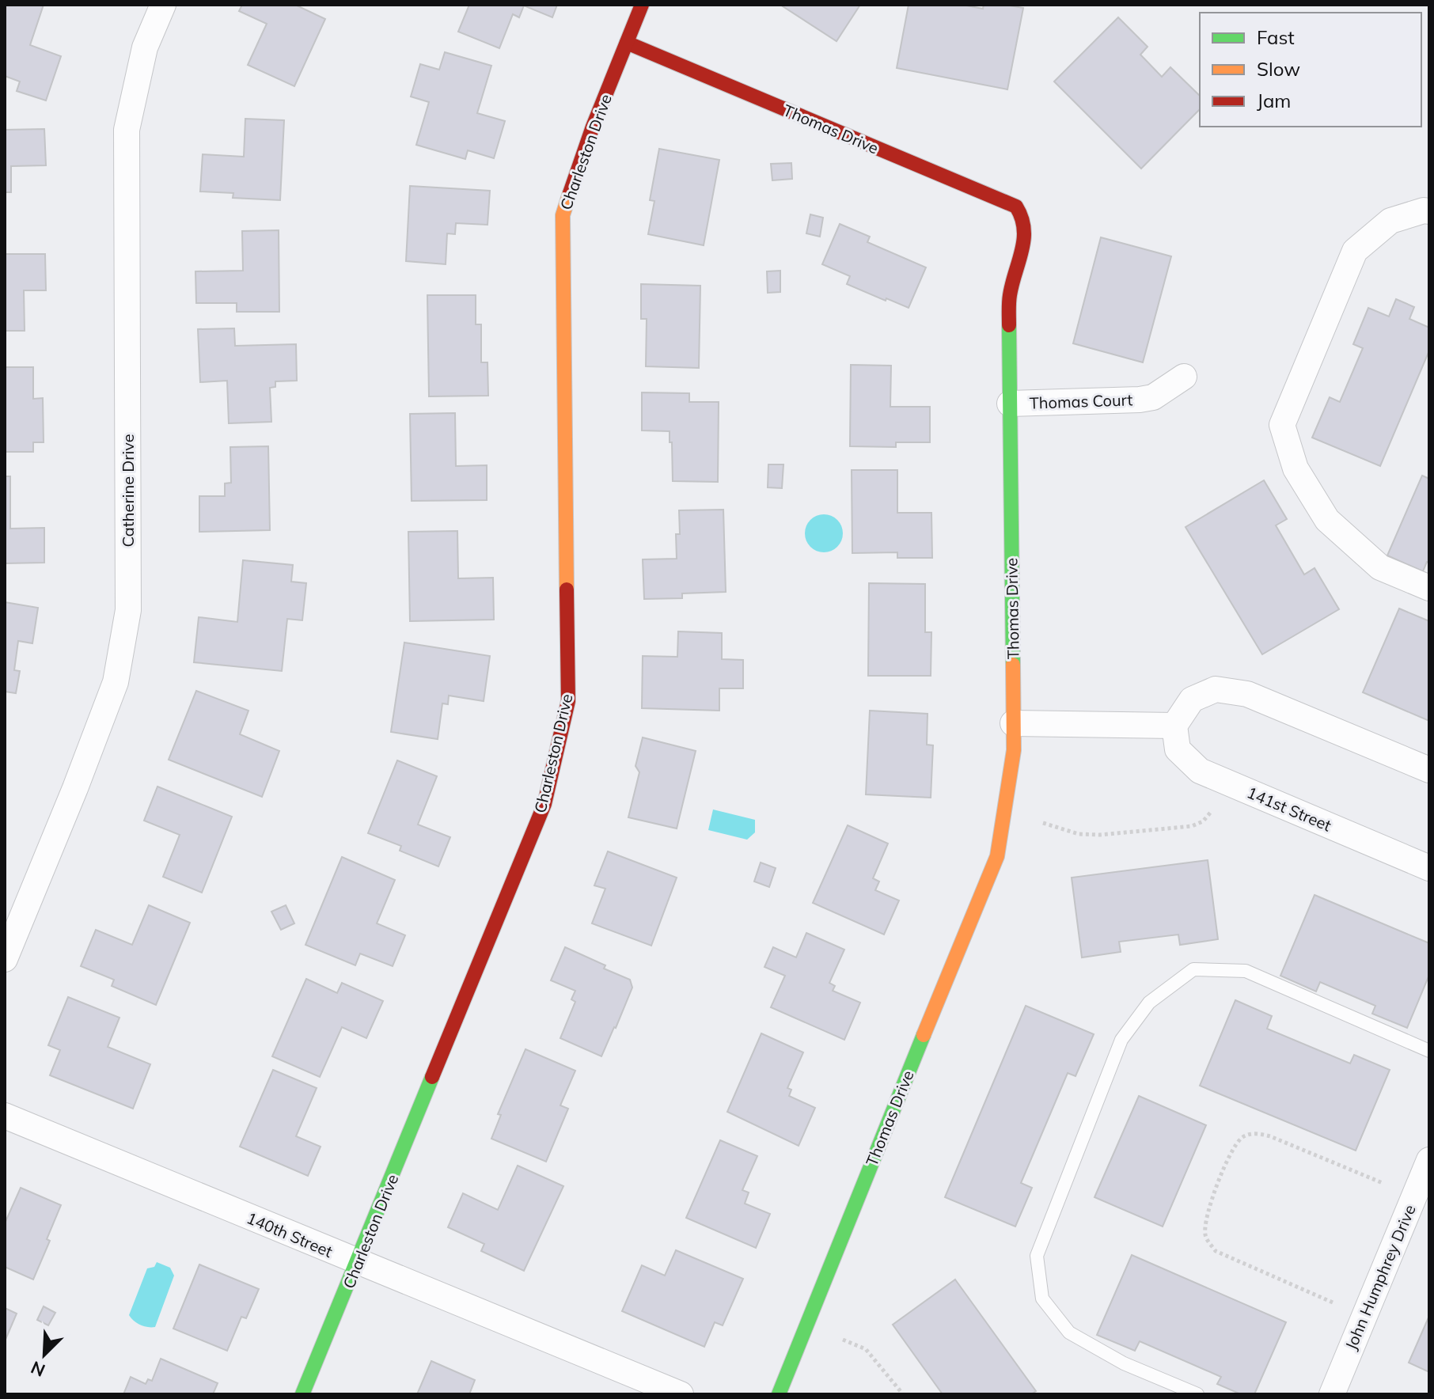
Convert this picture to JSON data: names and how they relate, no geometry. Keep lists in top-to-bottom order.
{
  "streets": {
    "street": [
      "Thomas Drive",
      "Charleston Drive",
      "Thomas Court",
      "Catherine Drive",
      "141st Street",
      "140th Street",
      "John Humphrey Drive"
    ]
  },
  "crossings": [
    ["Thomas Drive", "Charleston Drive"],
    ["Thomas Drive", "Thomas Court"],
    ["Charleston Drive", "140th Street"]
  ],
  "legend": ["Fast", "Slow", "Jam"],
  "north": "bottom left"
}
